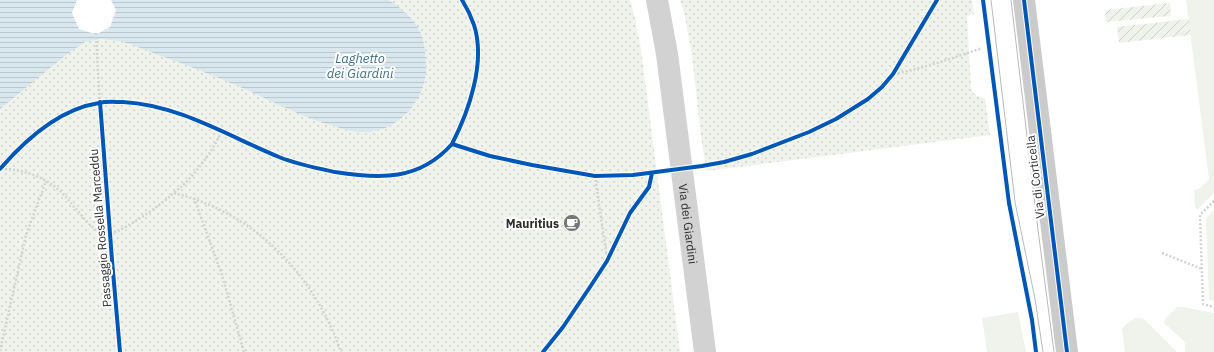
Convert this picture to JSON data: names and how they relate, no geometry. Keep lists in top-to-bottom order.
{
  "streets": {
    "street": ["Via di Corticella", "Via dei Giardini"],
    "cycle path": ["Passaggio Rossella Marceddu"]
  },
  "water": ["Laghetto dei Giardini"],
  "places": {
    "cafe": ["Mauritius"]
  }
}
